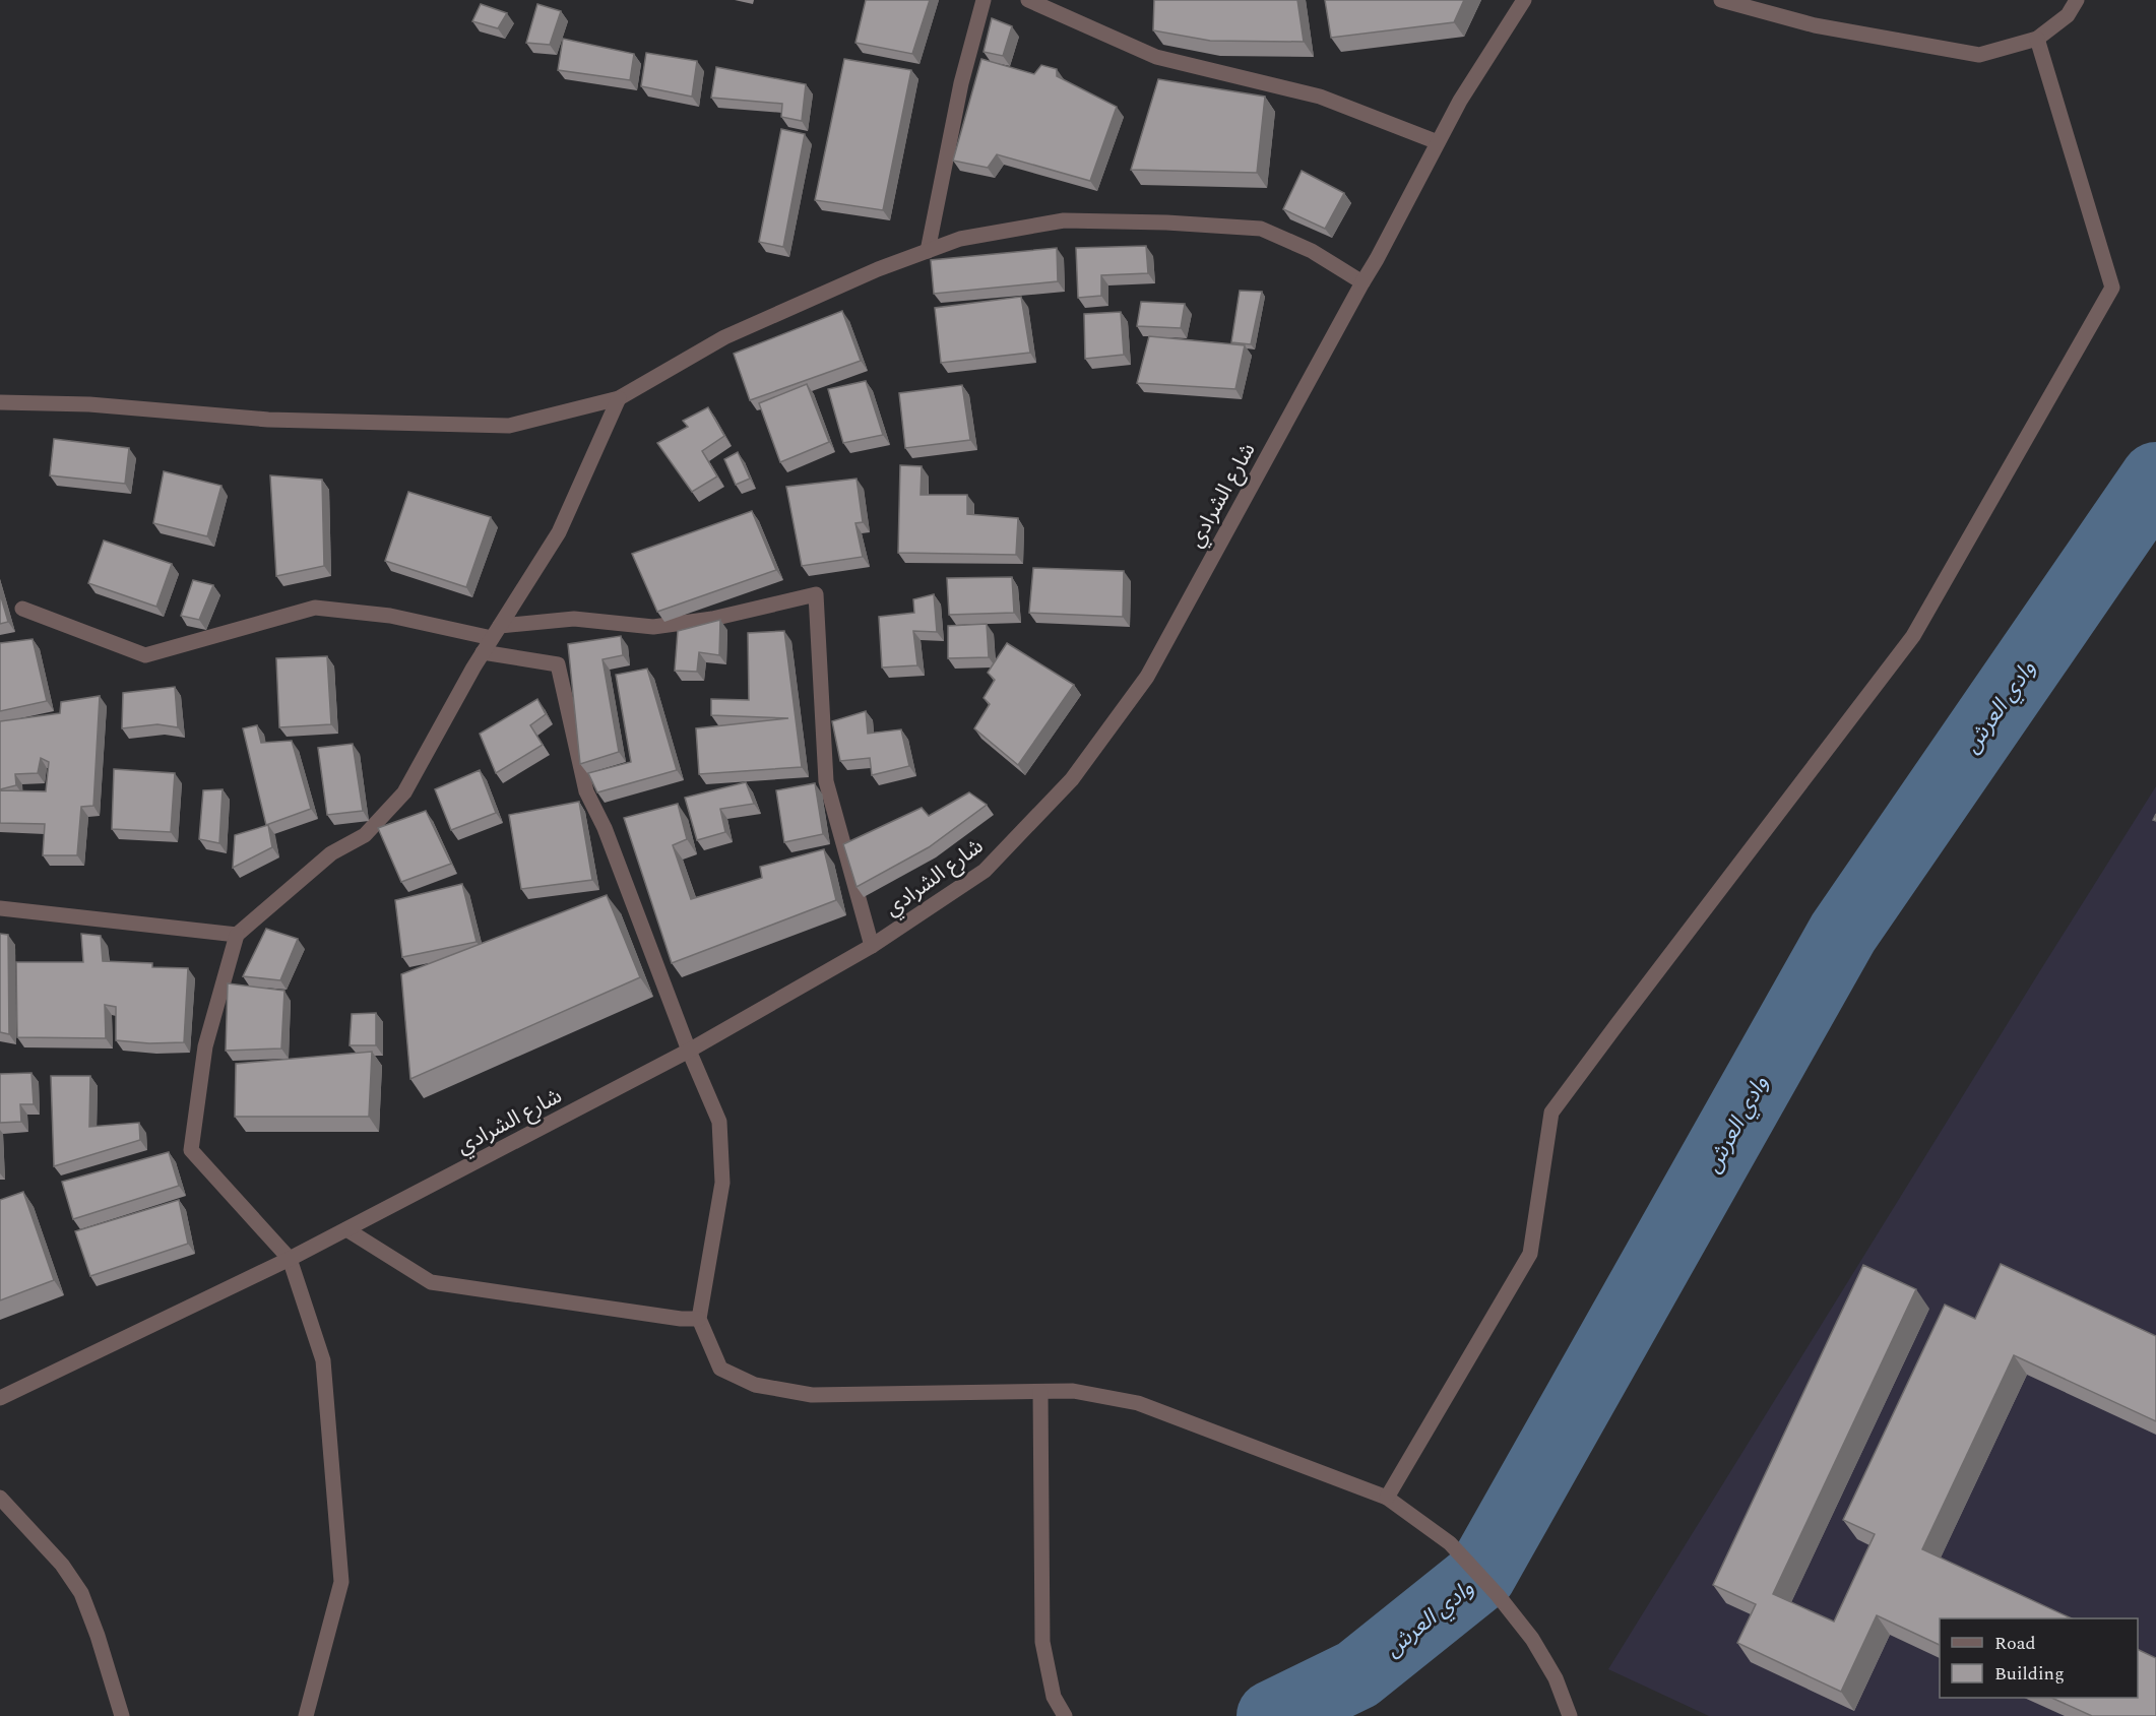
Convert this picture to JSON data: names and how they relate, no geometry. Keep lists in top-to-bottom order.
{
  "streets": {
    "street": ["شارع الشرادي"]
  },
  "water": ["وادي العرش"],
  "legend": ["Road", "Building"]
}
